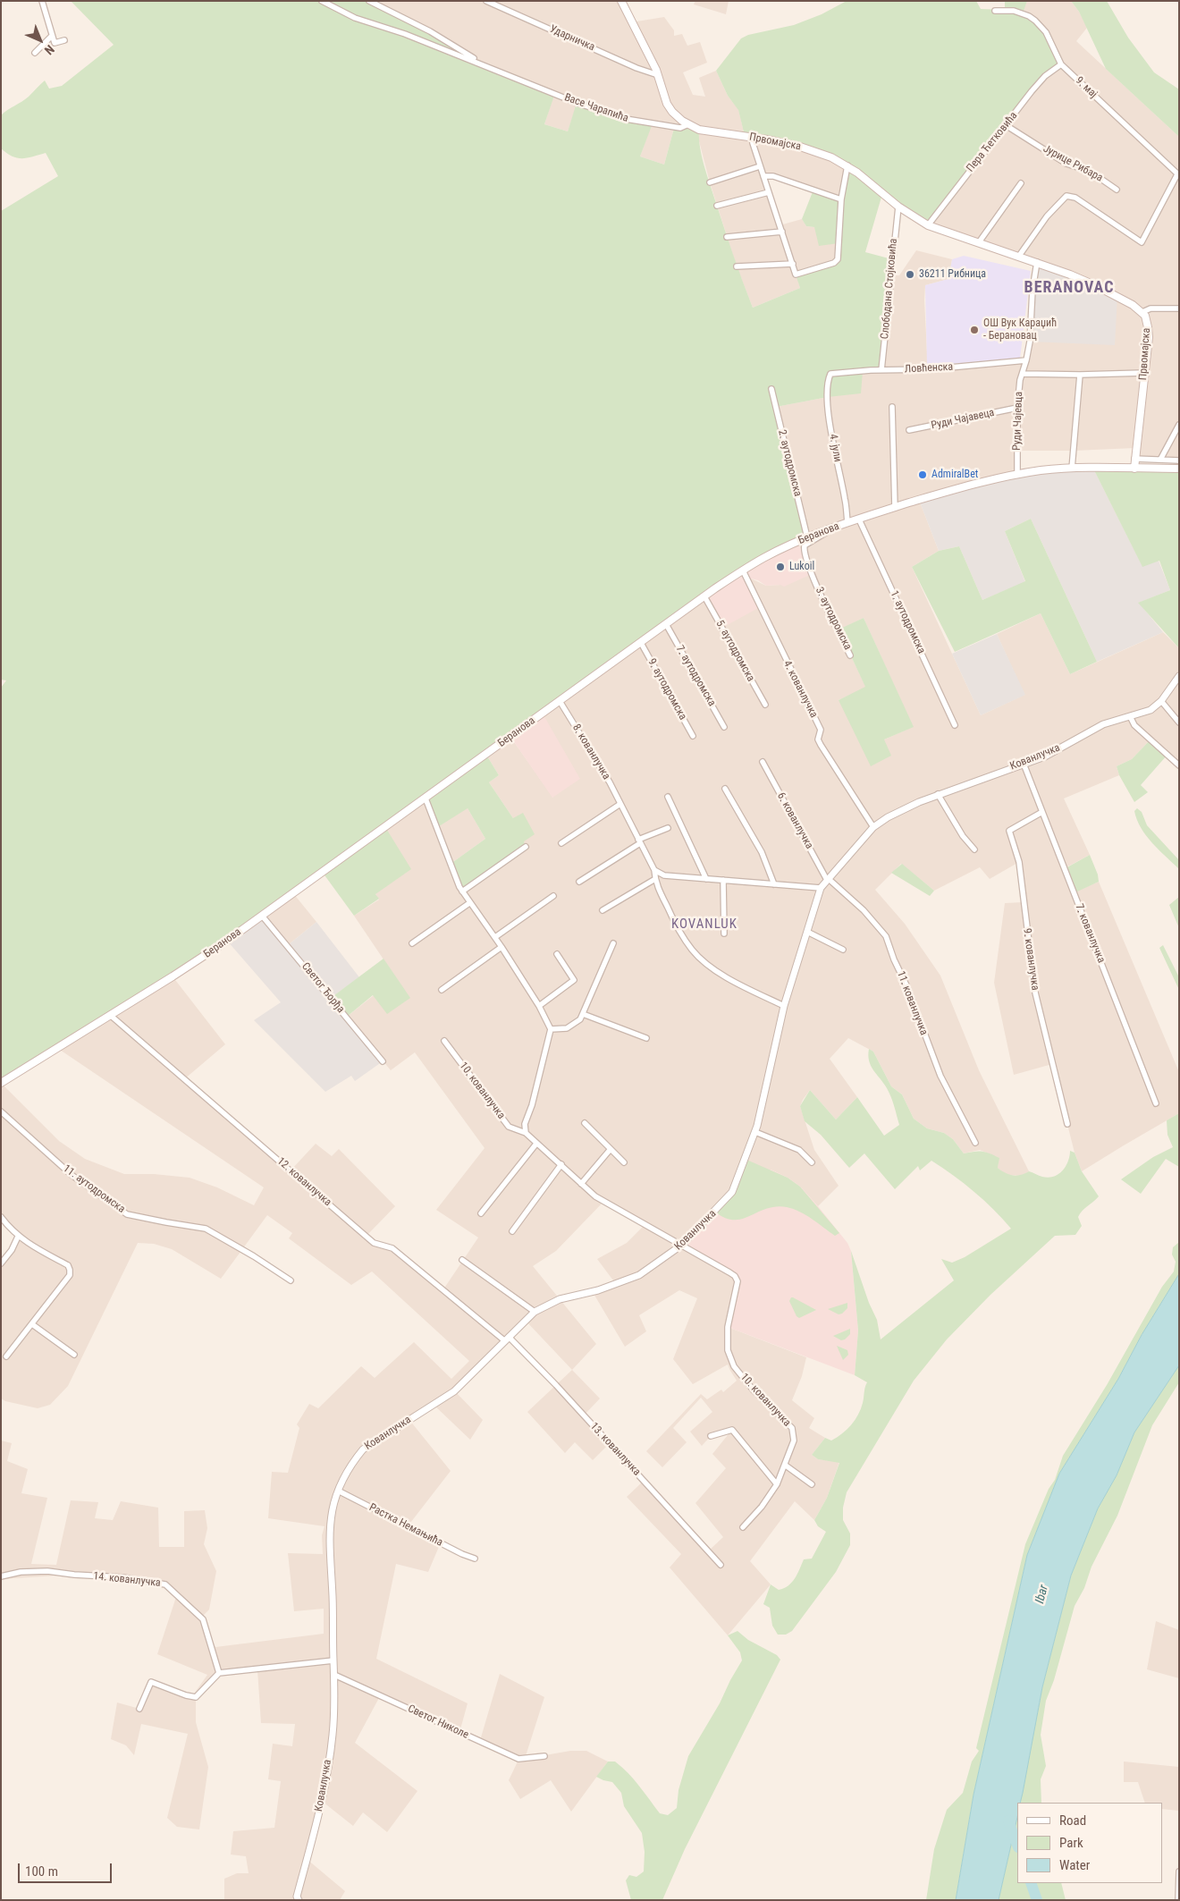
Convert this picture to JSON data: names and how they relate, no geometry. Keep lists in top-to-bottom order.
{
  "streets": {
    "main road": ["Првомајска", "Беранова"],
    "street": [
      "Ударничка",
      "9. мај",
      "Васе Чарапића",
      "Пера Ћетковића",
      "Јурице Рибара",
      "Слободана Стојковића",
      "Ловћенска",
      "Руди Чајавеца",
      "Руди Чајевца",
      "4. јули",
      "2. аутодромска",
      "3. аутодромска",
      "1. аутодромска",
      "5. аутодромска",
      "7. аутодромска",
      "9. аутодромска",
      "4. кованлучка",
      "8. кованлучка",
      "Кованлучка",
      "6. кованлучка",
      "7. кованлучка",
      "9. кованлучка",
      "Светог Ђорђа",
      "11. кованлучка",
      "10. кованлучка",
      "12. кованлучка",
      "11. аутодромска",
      "13. кованлучка",
      "Растка Немањића",
      "14. кованлучка",
      "Светог Николе"
    ]
  },
  "crossings": [
    ["Ударничка", "Првомајска"],
    ["9. мај", "Пера Ћетковића"],
    ["Васе Чарапића", "Првомајска"],
    ["Првомајска", "Пера Ћетковића"],
    ["Првомајска", "Слободана Стојковића"],
    ["Првомајска", "Руди Чајевца"],
    ["Првомајска", "Беранова"],
    ["Пера Ћетковића", "Јурице Рибара"],
    ["Слободана Стојковића", "Ловћенска"],
    ["Ловћенска", "Руди Чајевца"],
    ["Ловћенска", "4. јули"],
    ["Руди Чајавеца", "Руди Чајевца"],
    ["Руди Чајевца", "Беранова"],
    ["4. јули", "Беранова"],
    ["4. јули", "3. аутодромска"],
    ["2. аутодромска", "Беранова"],
    ["Беранова", "3. аутодромска"],
    ["Беранова", "1. аутодромска"],
    ["Беранова", "5. аутодромска"],
    ["Беранова", "7. аутодромска"],
    ["Беранова", "9. аутодромска"],
    ["Беранова", "4. кованлучка"],
    ["Беранова", "8. кованлучка"],
    ["Беранова", "Светог Ђорђа"],
    ["Беранова", "12. кованлучка"],
    ["4. кованлучка", "Кованлучка"],
    ["Кованлучка", "6. кованлучка"],
    ["Кованлучка", "7. кованлучка"],
    ["Кованлучка", "11. кованлучка"],
    ["Кованлучка", "10. кованлучка"],
    ["Кованлучка", "12. кованлучка"],
    ["Кованлучка", "13. кованлучка"],
    ["Кованлучка", "Растка Немањића"],
    ["Кованлучка", "Светог Николе"],
    ["6. кованлучка", "11. кованлучка"],
    ["7. кованлучка", "9. кованлучка"],
    ["12. кованлучка", "13. кованлучка"]
  ],
  "districts": ["BERANOVAC", "KOVANLUK"],
  "water": ["Ibar"],
  "places": [
    "36211 Рибница",
    "ОШ Вук Караџић - Берановац",
    "AdmiralBet",
    "Lukoil"
  ],
  "legend": ["Road", "Park", "Water"],
  "scale_bar": "100 m",
  "north": "bottom right"
}
